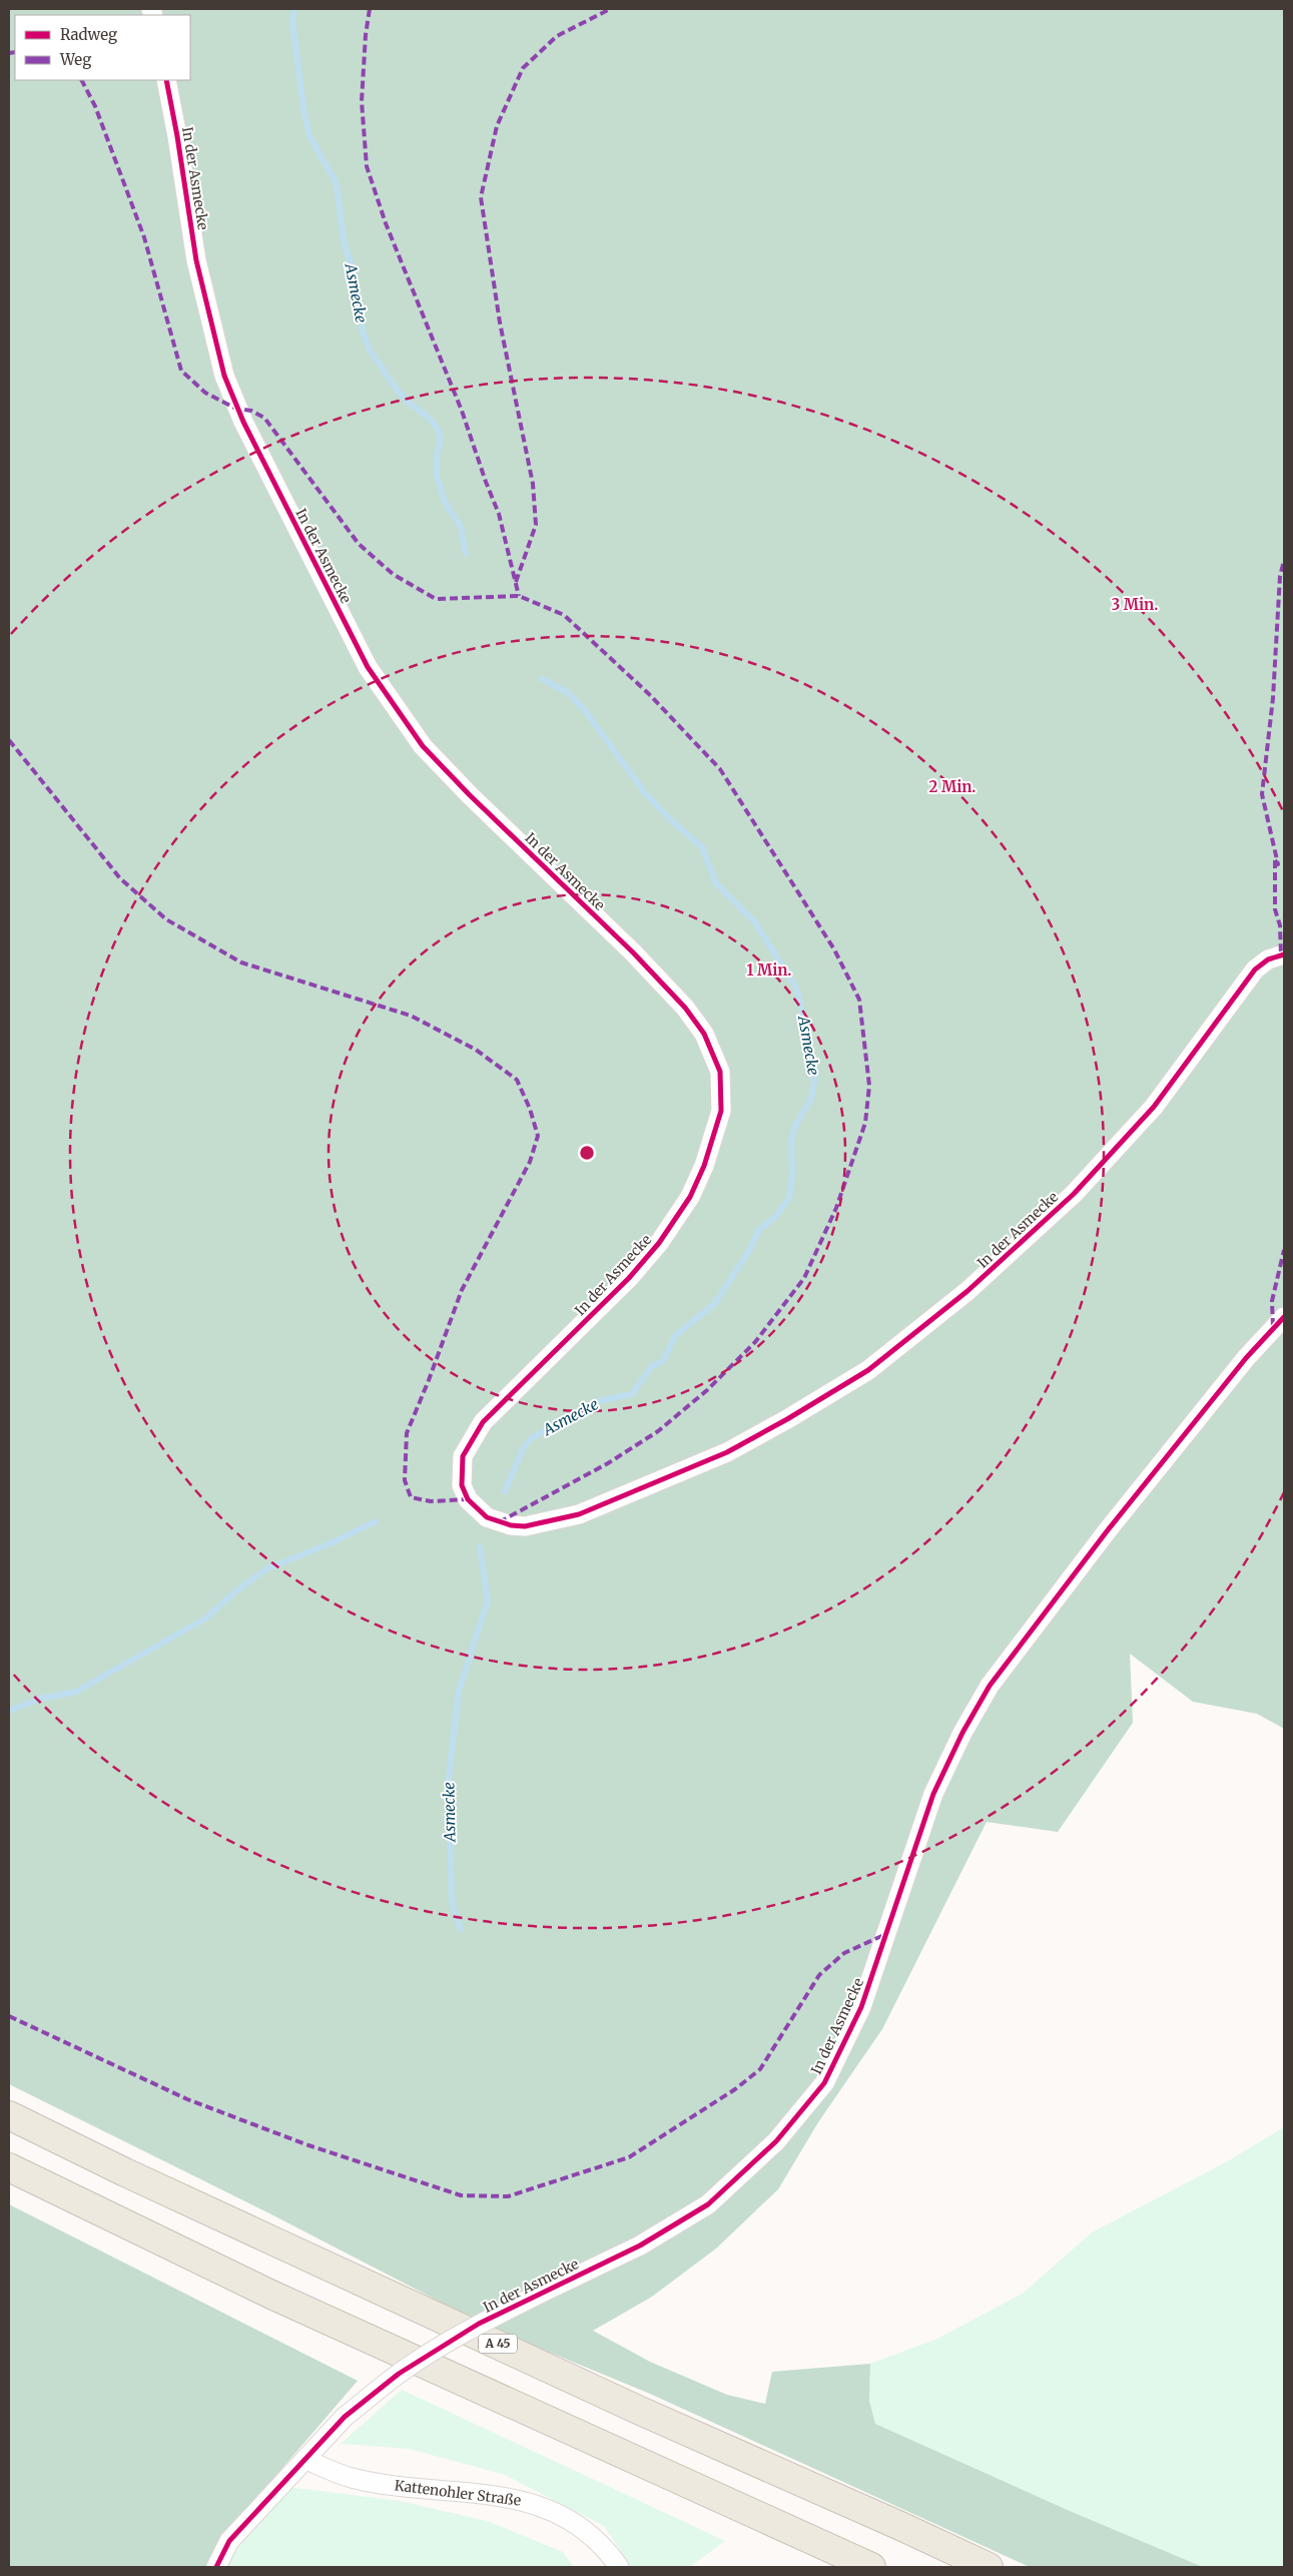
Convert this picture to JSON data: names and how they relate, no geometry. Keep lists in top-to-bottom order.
{
  "streets": {
    "highway": ["A 45"],
    "street": ["In der Asmecke", "Kattenohler Straße"]
  },
  "crossings": [
    ["In der Asmecke", "Kattenohler Straße"]
  ],
  "water": ["Asmecke"],
  "legend": ["Radweg", "Weg"],
  "rings": ["3 Min.", "2 Min.", "1 Min."]
}
